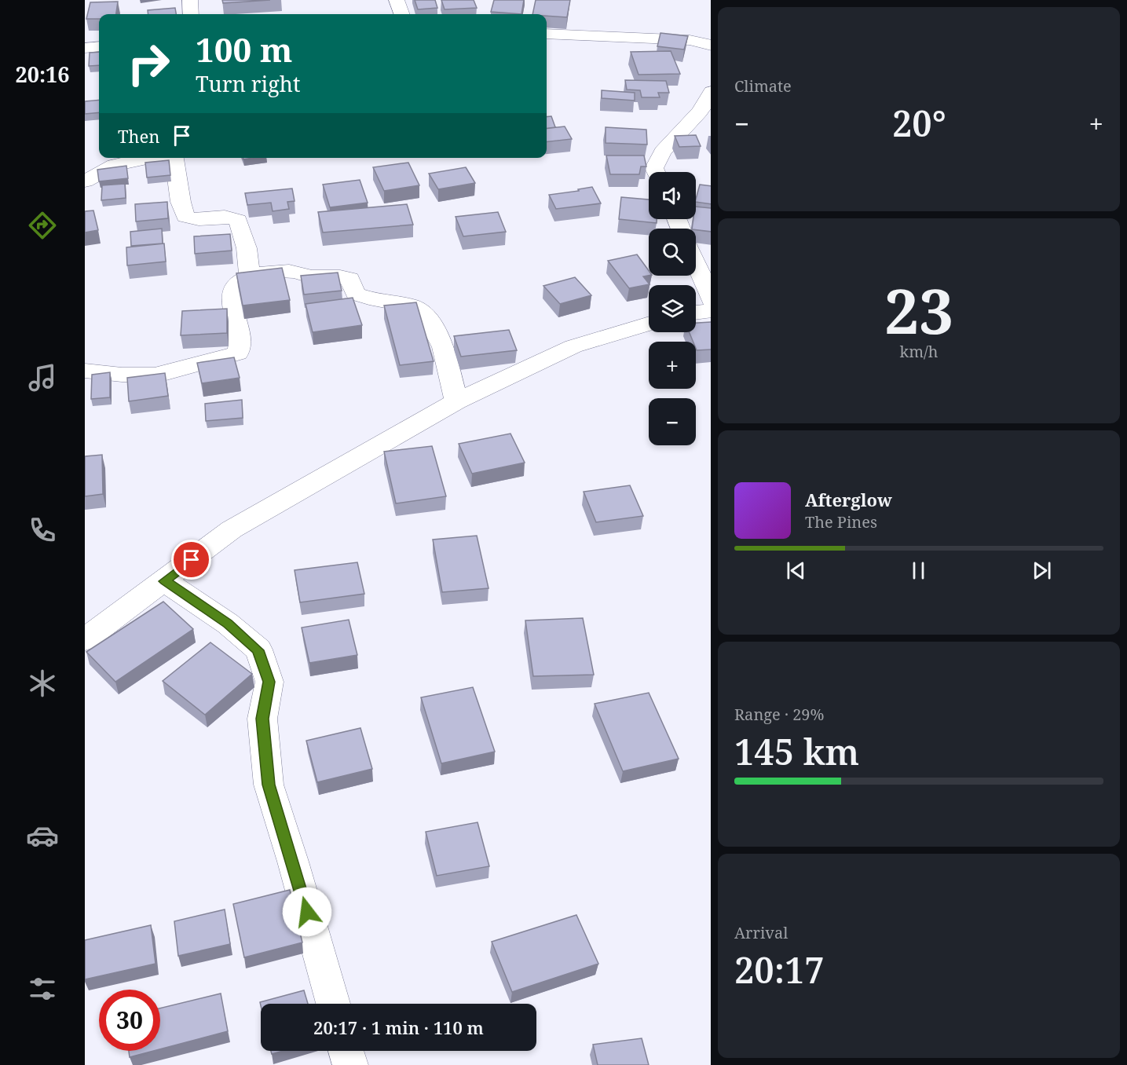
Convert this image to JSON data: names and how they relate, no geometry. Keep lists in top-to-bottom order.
{
  "page": {
    "tabs": "20:16",
    "tile": [
      "Climate",
      ["23", "km/h"],
      ["Range · 29%", "145 km"],
      ["Arrival", "20:17"]
    ],
    "turn": ["100 m", "Turn right"],
    "heat": ["−", "20°", "+"],
    "then": "Then",
    "map_buttons": ["+", "−"],
    "song": ["Afterglow", "The Pines"],
    "limit": "30",
    "trip": "20:17 · 1 min · 110 m"
  }
}
